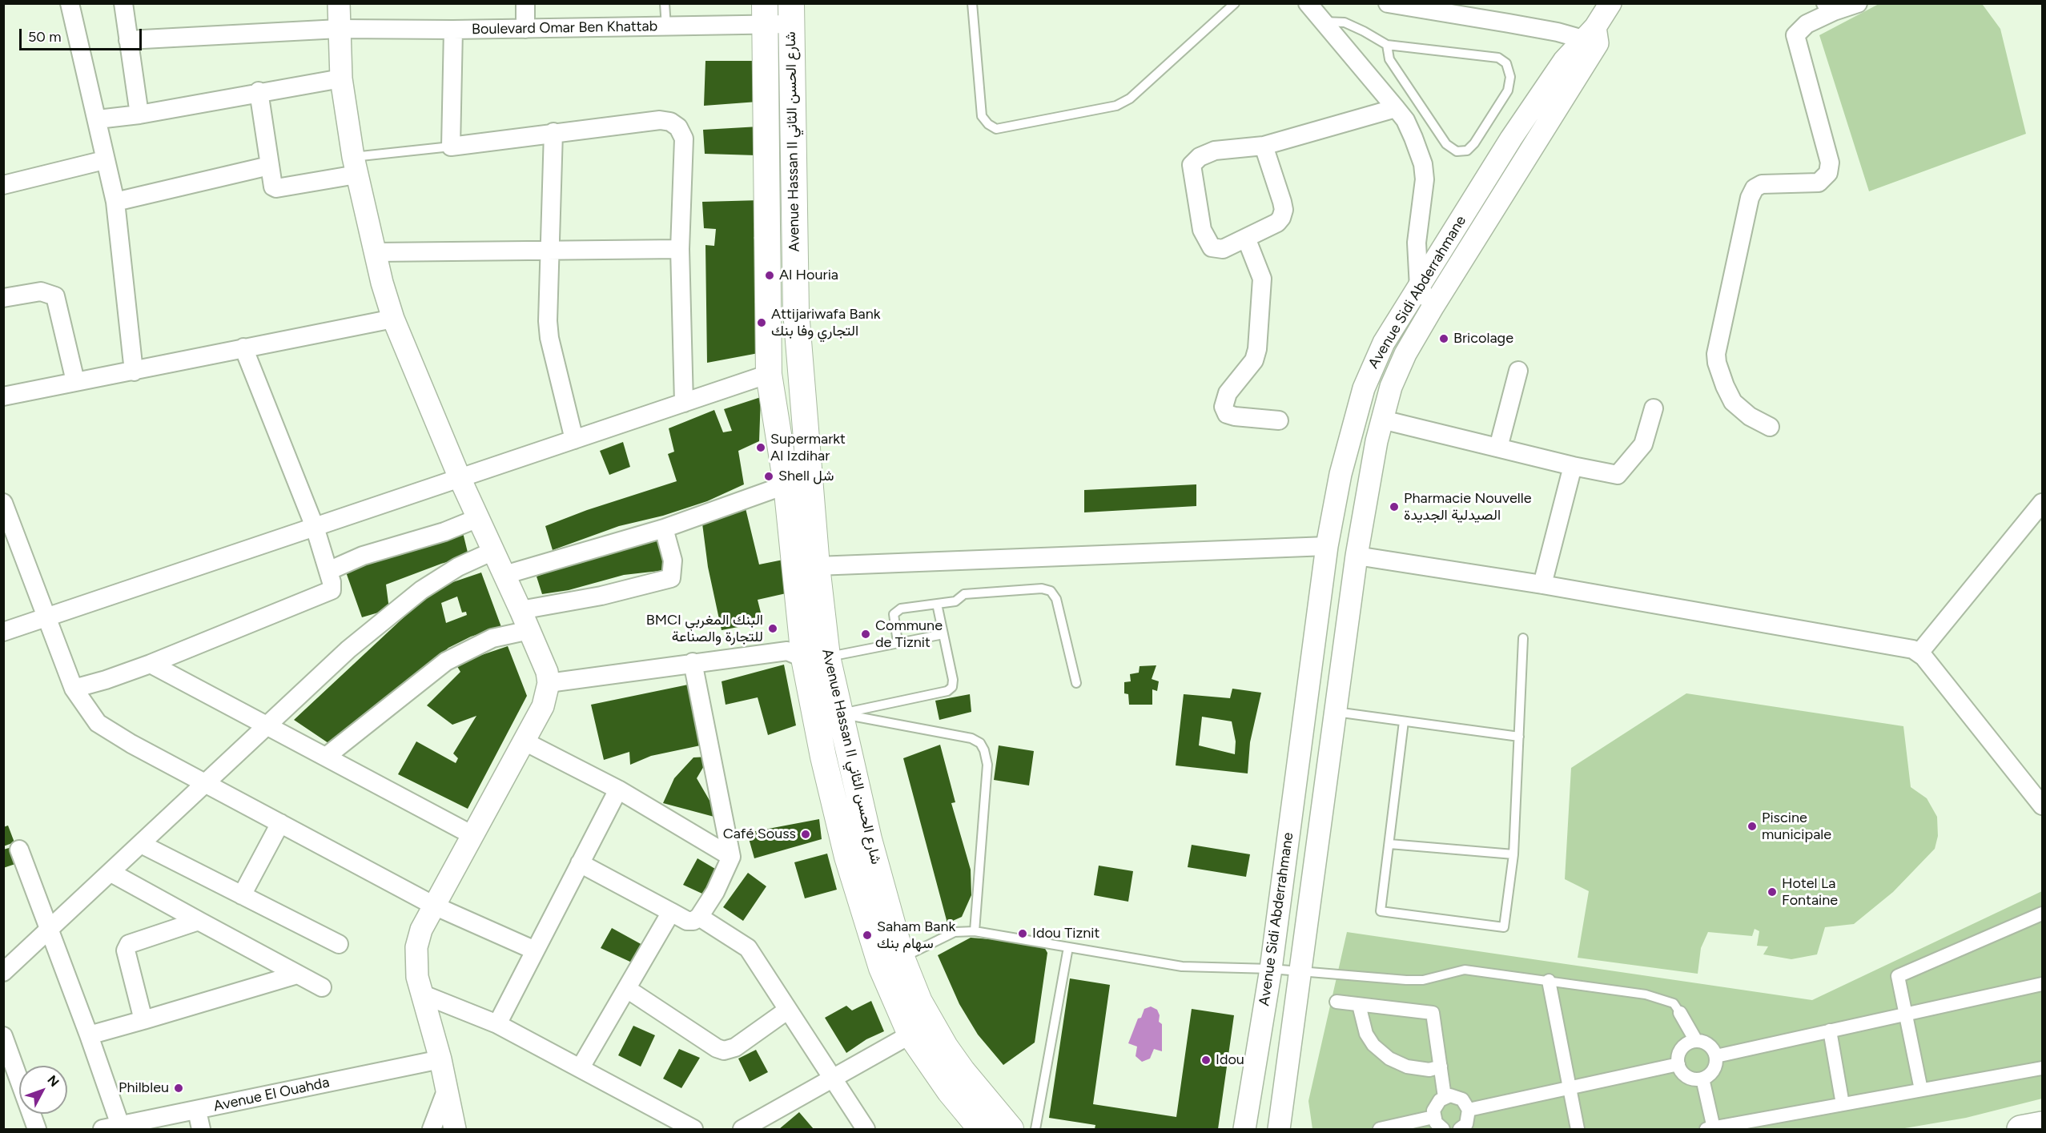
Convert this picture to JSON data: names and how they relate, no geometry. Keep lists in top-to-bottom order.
{
  "streets": {
    "main road": ["Avenue Hassan II شارع الحسن الثاني"],
    "street": ["Boulevard Omar Ben Khattab", "Avenue Sidi Abderrahmane", "Avenue El Ouahda"]
  },
  "crossings": [
    ["Boulevard Omar Ben Khattab", "Avenue Hassan II شارع الحسن الثاني"]
  ],
  "places": [
    "Al Houria",
    "Attijariwafa Bank التجاري وفا بنك",
    "Bricolage",
    "Supermarkt Al Izdihar",
    "Shell شل",
    "Pharmacie Nouvelle الصيدلية الجديدة",
    "BMCI البنك المغربي للتجارة والصناعة",
    "Commune de Tiznit",
    "Piscine municipale",
    "Café Souss",
    "Hotel La Fontaine",
    "Idou Tiznit",
    "Saham Bank سهام بنك",
    "Idou",
    "Philbleu"
  ],
  "scale_bar": "50 m",
  "north": "top right"
}
